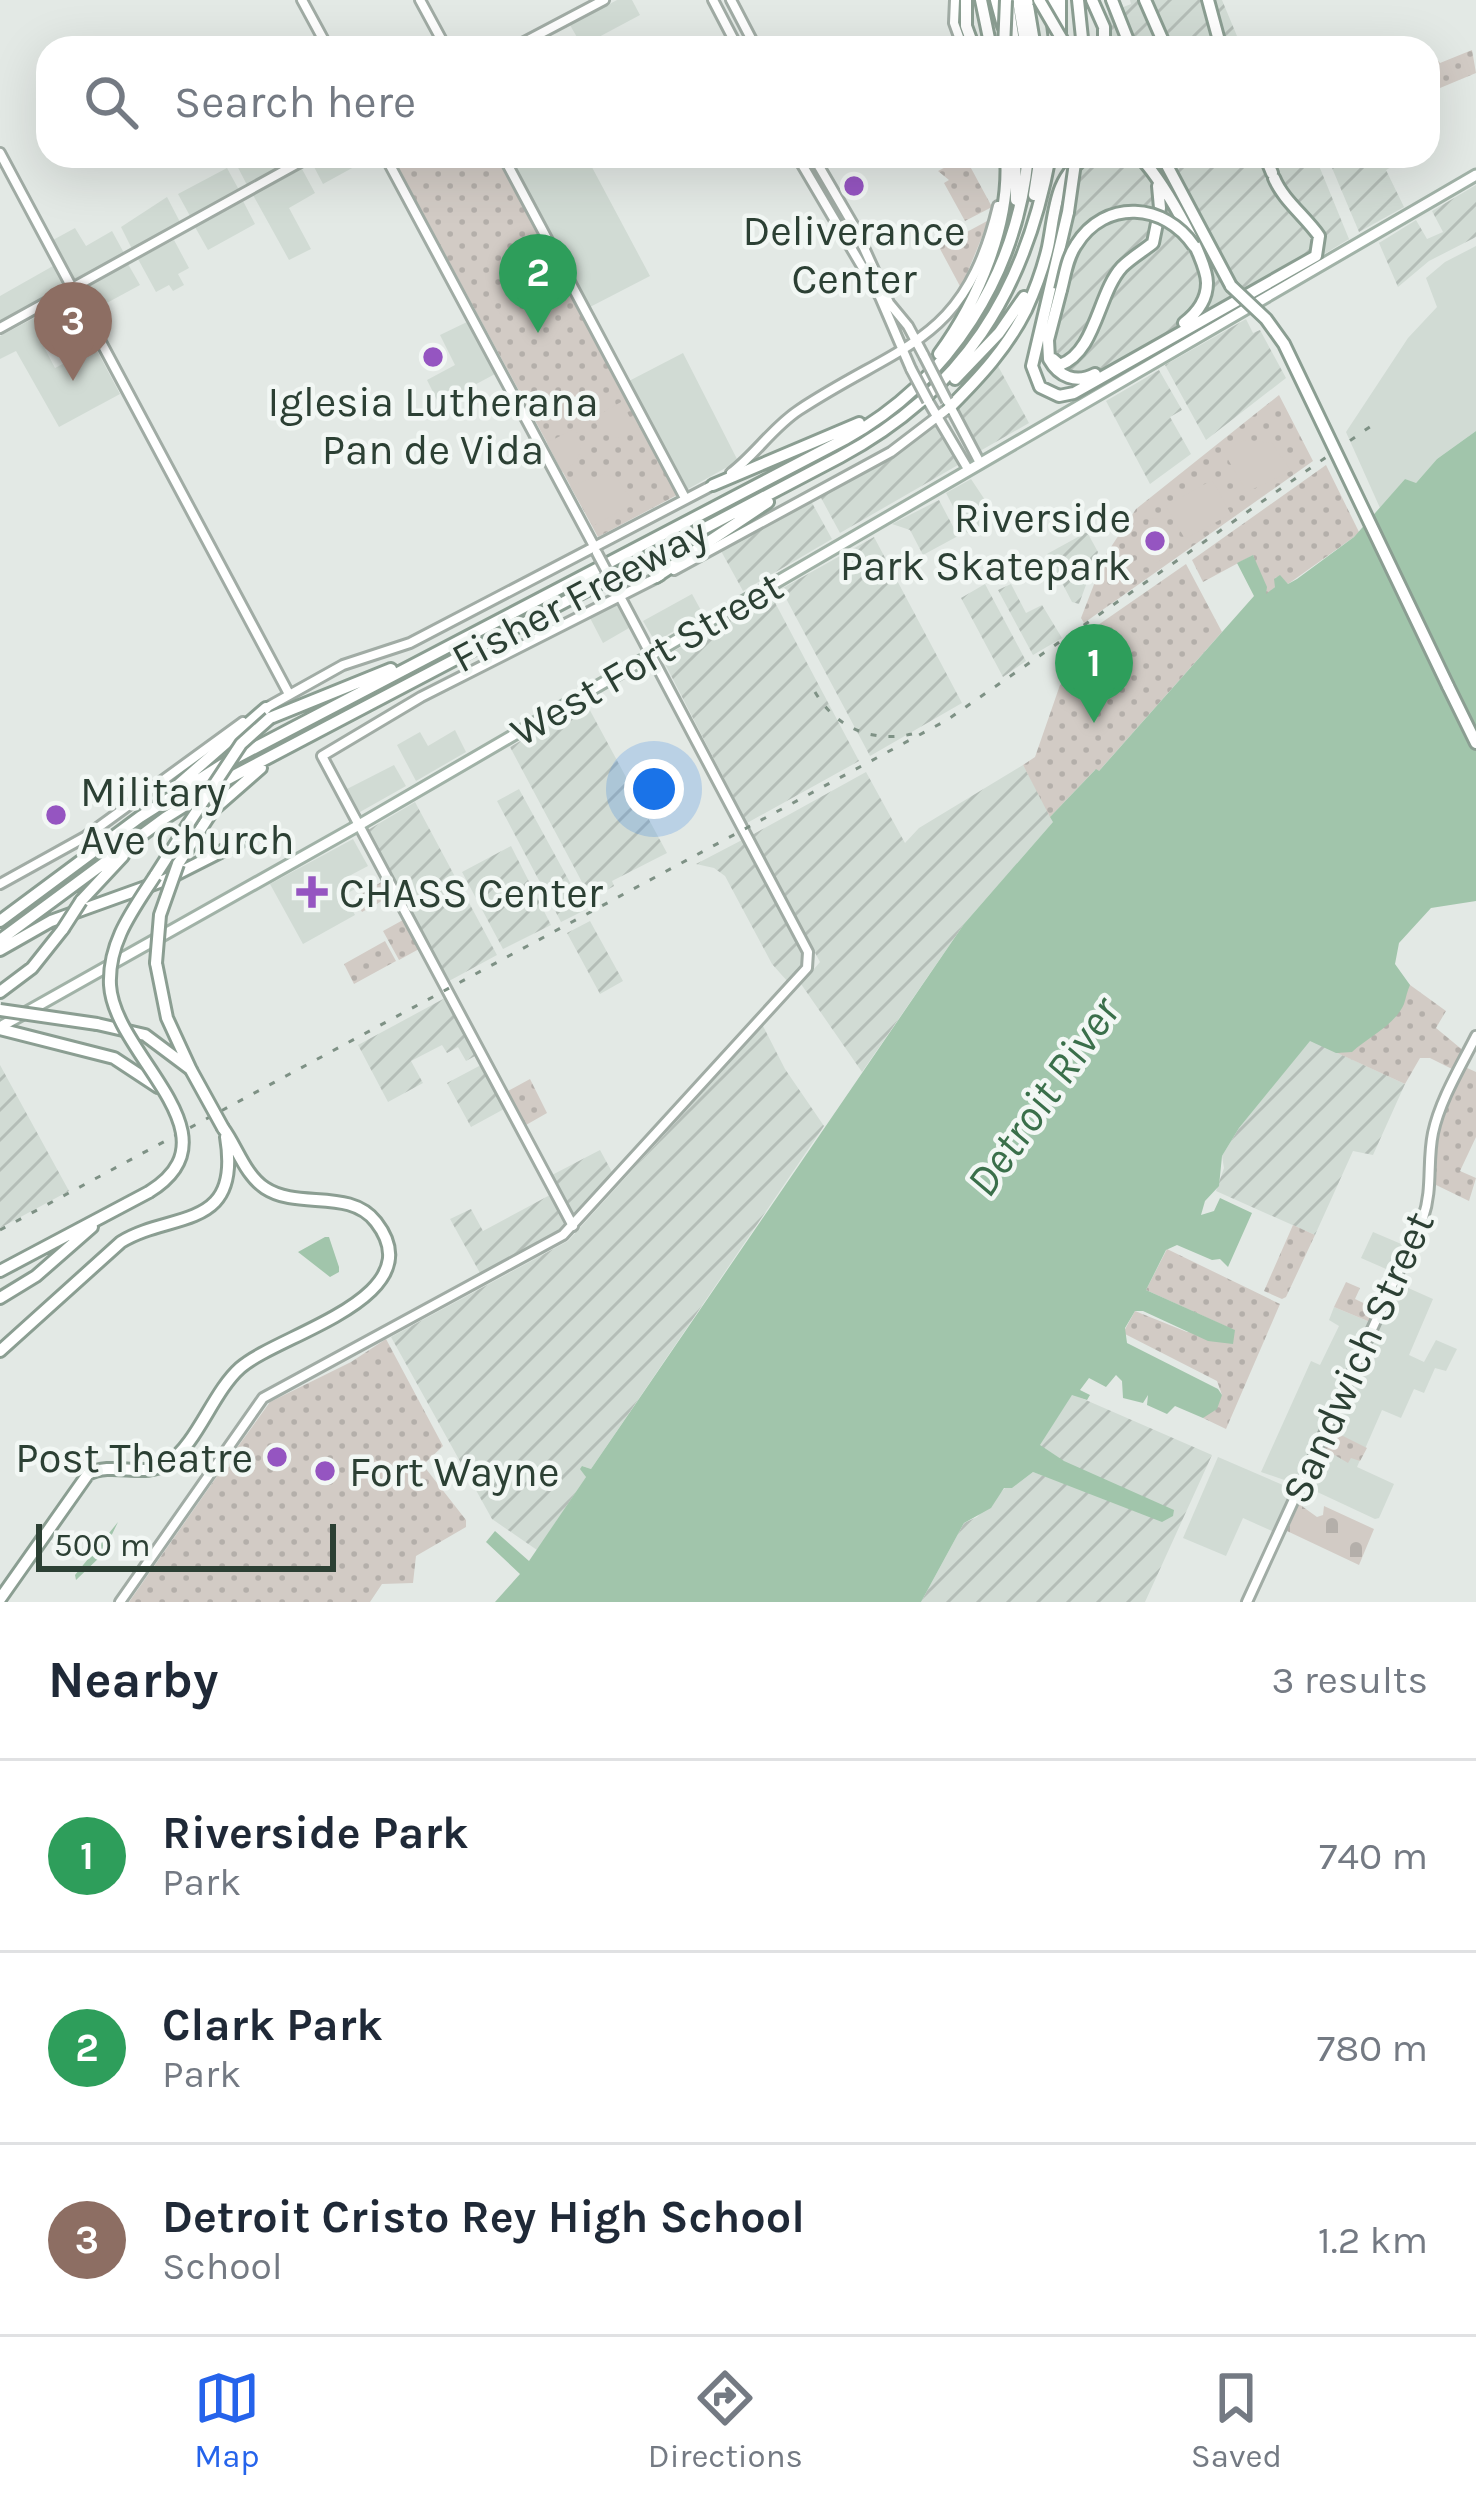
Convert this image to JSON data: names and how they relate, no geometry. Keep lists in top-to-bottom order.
{
  "streets": {
    "highway": ["Fisher Freeway"],
    "main road": ["West Fort Street"],
    "street": ["Sandwich Street"]
  },
  "water": ["Detroit River"],
  "places": {
    "other": [
      "Deliverance Center",
      "Iglesia Lutherana Pan de Vida",
      "Riverside Park Skatepark",
      "Military Ave Church",
      "Post Theatre",
      "Fort Wayne"
    ],
    "health": ["CHASS Center"]
  },
  "scale_bar": "500 m",
  "page": {
    "search": "Search here",
    "pins": ["2", "3", "1"],
    "scale": "500 m",
    "heading": ["Nearby", "3 results"],
    "list": [
      {
        "mark": "1",
        "name": "Riverside Park",
        "note": "Park",
        "value": "740 m"
      },
      {
        "mark": "2",
        "name": "Clark Park",
        "note": "Park",
        "value": "780 m"
      },
      {
        "mark": "3",
        "name": "Detroit Cristo Rey High School",
        "note": "School",
        "value": "1.2 km"
      }
    ],
    "nav": ["Map", "Directions", "Saved"]
  }
}
